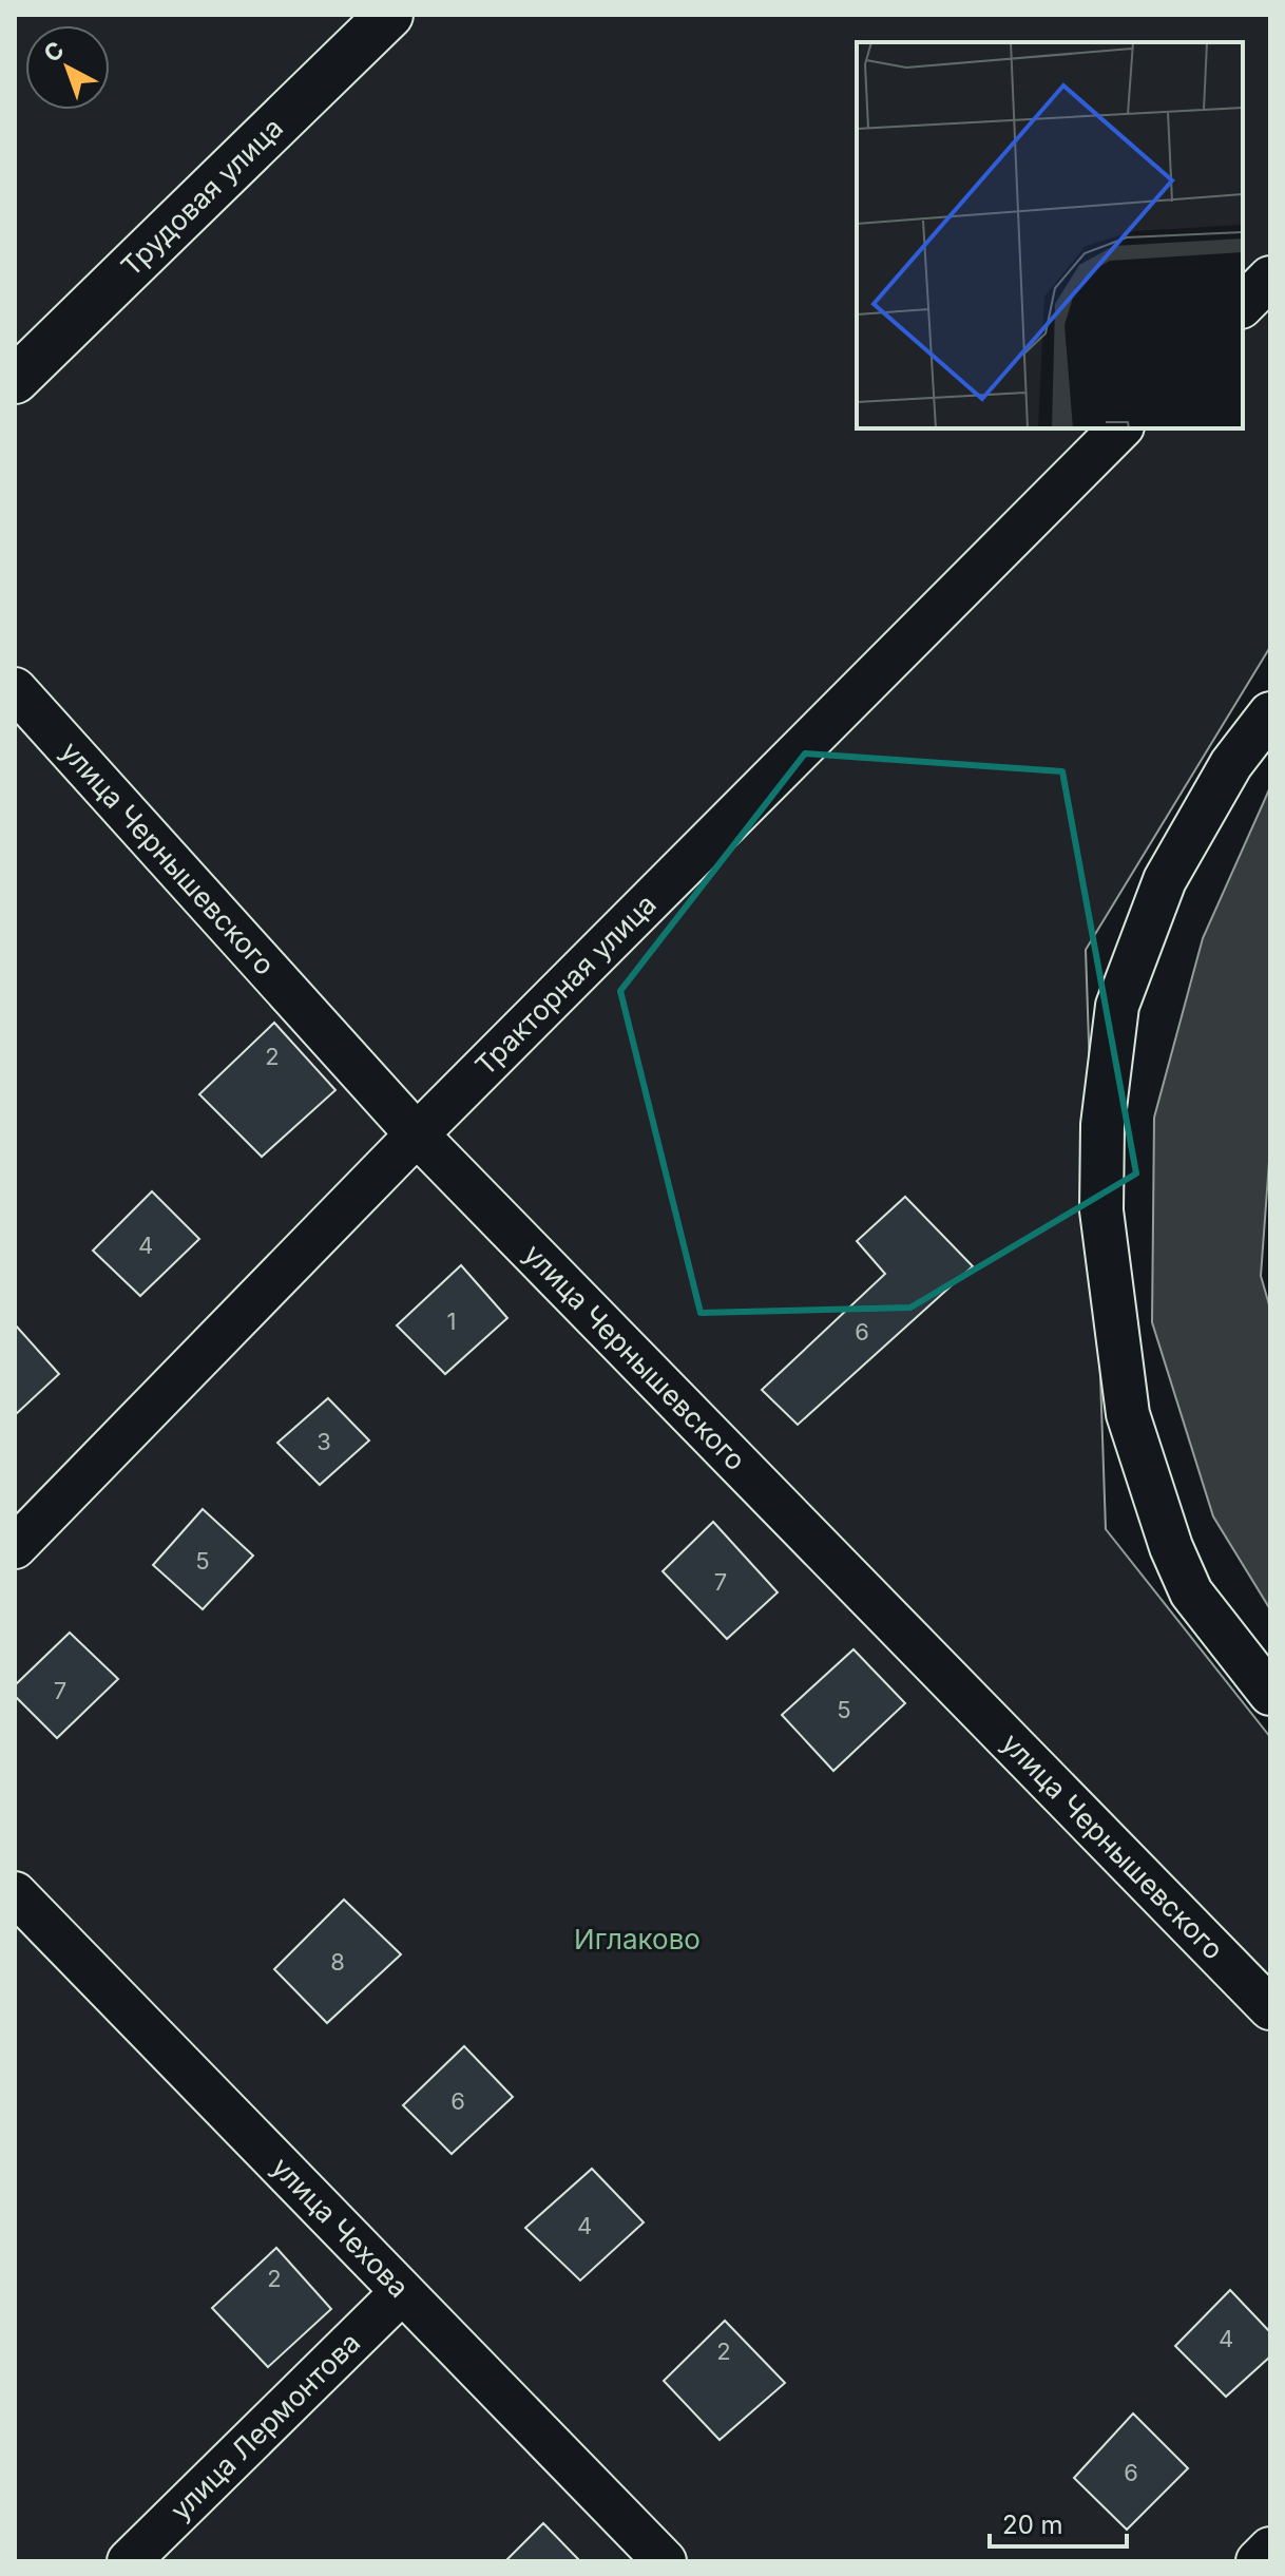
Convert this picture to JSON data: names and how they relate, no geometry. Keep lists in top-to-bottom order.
{
  "streets": {
    "street": [
      "Трудовая улица",
      "улица Чернышевского",
      "Тракторная улица",
      "улица Чехова",
      "улица Лермонтова"
    ]
  },
  "crossings": [
    ["улица Чернышевского", "Тракторная улица"],
    ["улица Чехова", "улица Лермонтова"]
  ],
  "parks": ["Иглаково"],
  "house_numbers": [
    "2",
    "4",
    "1",
    "6",
    "3",
    "5",
    "7",
    "7",
    "5",
    "8",
    "6",
    "4",
    "2",
    "4",
    "2",
    "6"
  ],
  "scale_bar": "20 m",
  "north": "top left"
}
